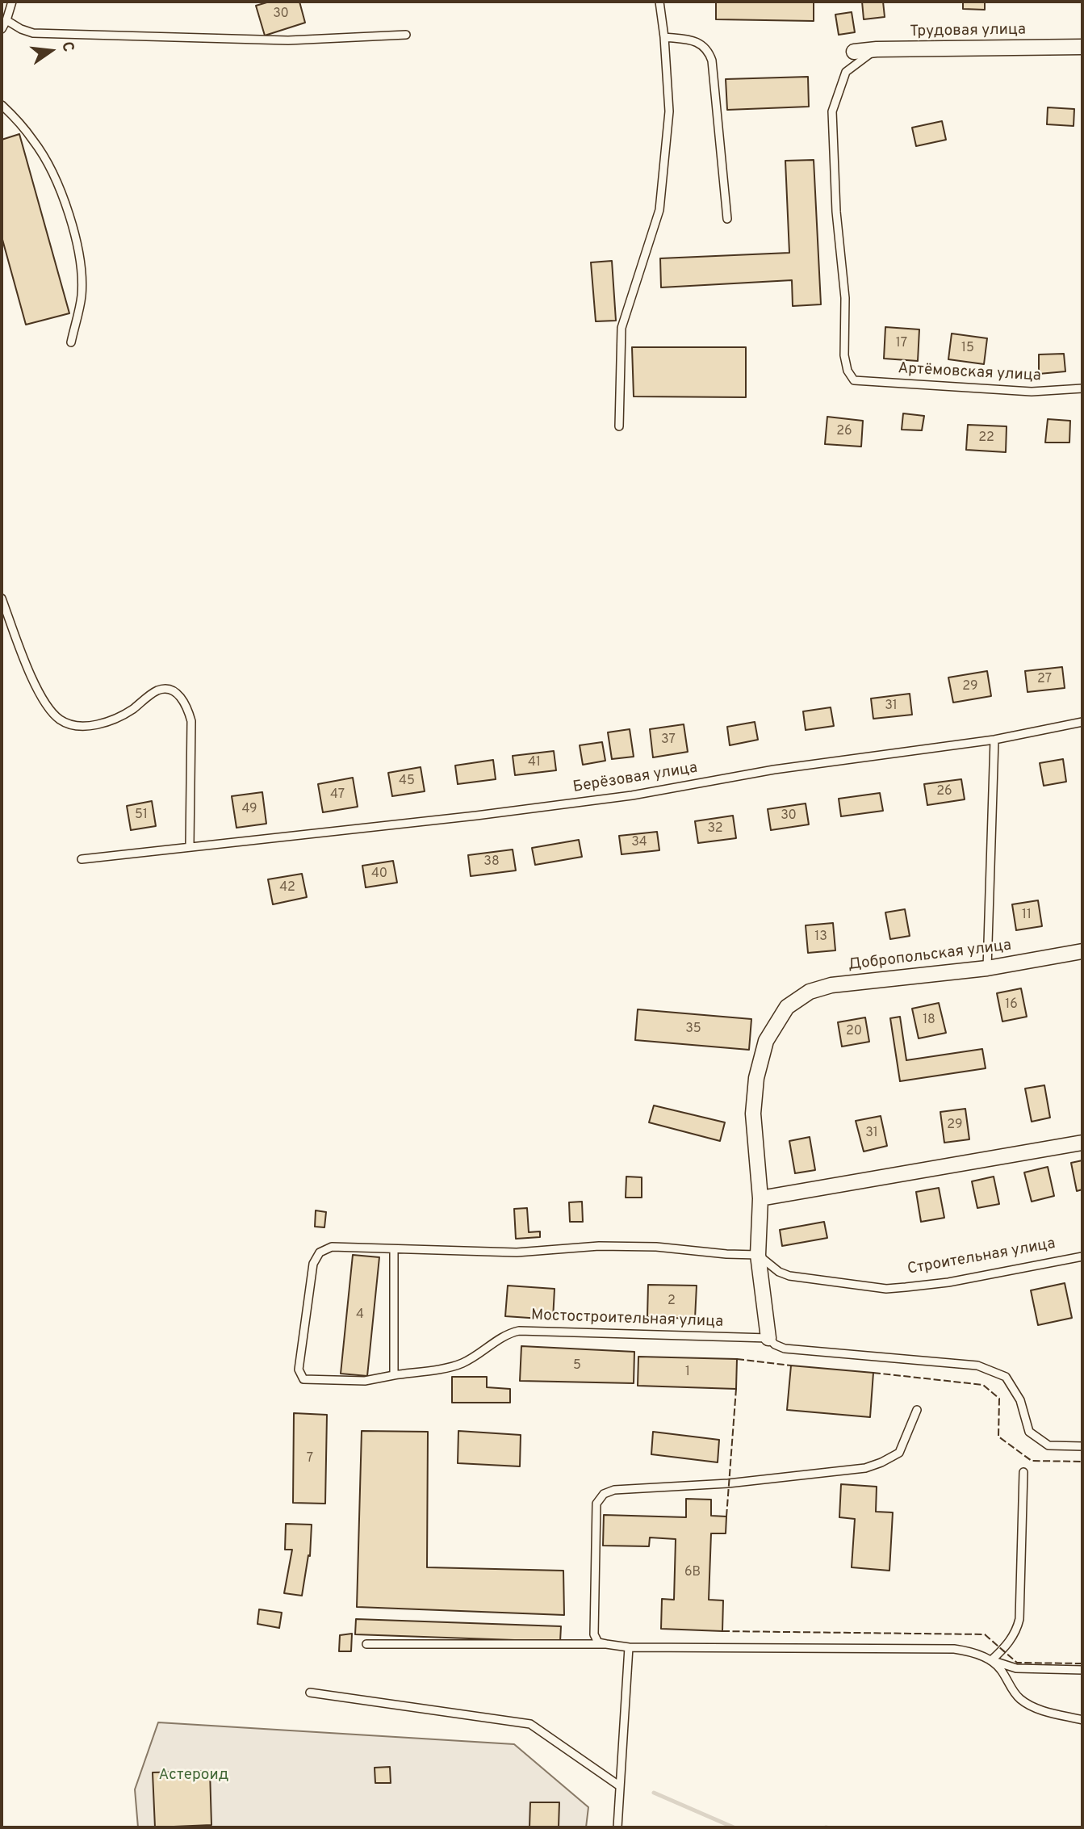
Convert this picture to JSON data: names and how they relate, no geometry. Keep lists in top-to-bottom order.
{
  "streets": {
    "street": ["Трудовая улица", "Добропольская улица"],
    "lane": [
      "Артёмовская улица",
      "Берёзовая улица",
      "Строительная улица",
      "Мостостроительная улица"
    ]
  },
  "crossings": [
    ["Трудовая улица", "Артёмовская улица"]
  ],
  "parks": ["Астероид"],
  "house_numbers": [
    "30",
    "17",
    "15",
    "26",
    "22",
    "27",
    "29",
    "31",
    "37",
    "41",
    "45",
    "26",
    "47",
    "49",
    "51",
    "30",
    "32",
    "34",
    "38",
    "40",
    "42",
    "11",
    "13",
    "16",
    "18",
    "35",
    "20",
    "29",
    "31",
    "2",
    "4",
    "5",
    "1",
    "7",
    "6В"
  ],
  "north": "right"
}
